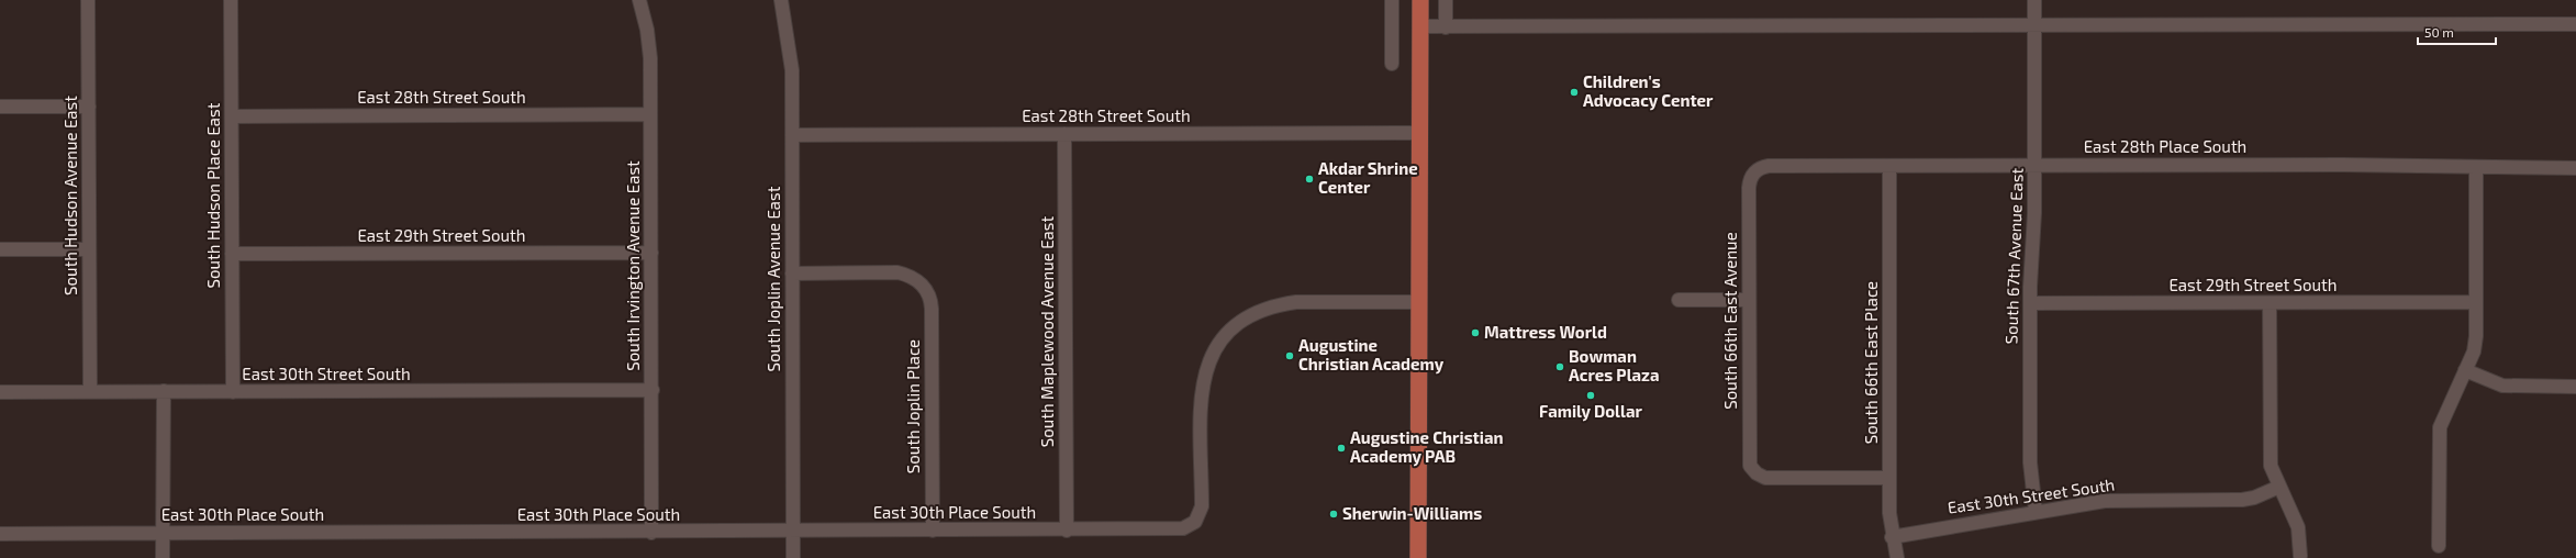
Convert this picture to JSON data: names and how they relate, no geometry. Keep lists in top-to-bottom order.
{
  "streets": {
    "street": [
      "East 28th Street South",
      "East 28th Place South",
      "South Hudson Avenue East",
      "South Hudson Place East",
      "East 29th Street South",
      "South 67th Avenue East",
      "South Irvington Avenue East",
      "South Joplin Avenue East",
      "South 66th East Avenue",
      "South Maplewood Avenue East",
      "South 66th East Place",
      "East 30th Street South",
      "South Joplin Place",
      "East 30th Place South"
    ]
  },
  "crossings": [
    ["East 28th Street South", "South Hudson Place East"],
    ["East 28th Street South", "South Irvington Avenue East"],
    ["East 28th Street South", "South Joplin Avenue East"],
    ["East 28th Street South", "South Maplewood Avenue East"],
    ["East 28th Place South", "South 67th Avenue East"],
    ["East 28th Place South", "South 66th East Avenue"],
    ["East 28th Place South", "South 66th East Place"],
    ["South Hudson Avenue East", "East 30th Street South"],
    ["South Hudson Place East", "East 29th Street South"],
    ["South Hudson Place East", "East 30th Street South"],
    ["East 29th Street South", "South 67th Avenue East"],
    ["East 29th Street South", "South Irvington Avenue East"],
    ["South 67th Avenue East", "East 30th Street South"],
    ["South Irvington Avenue East", "East 30th Street South"],
    ["South Irvington Avenue East", "East 30th Place South"],
    ["South Joplin Avenue East", "South Joplin Place"],
    ["South Joplin Avenue East", "East 30th Place South"],
    ["South 66th East Avenue", "South 66th East Place"],
    ["South Maplewood Avenue East", "East 30th Place South"],
    ["South 66th East Place", "East 30th Street South"],
    ["South Joplin Place", "East 30th Place South"]
  ],
  "places": [
    "Children's Advocacy Center",
    "Akdar Shrine Center",
    "Mattress World",
    "Augustine Christian Academy",
    "Bowman Acres Plaza",
    "Family Dollar",
    "Augustine Christian Academy PAB",
    "Sherwin-Williams"
  ],
  "scale_bar": "50 m"
}
